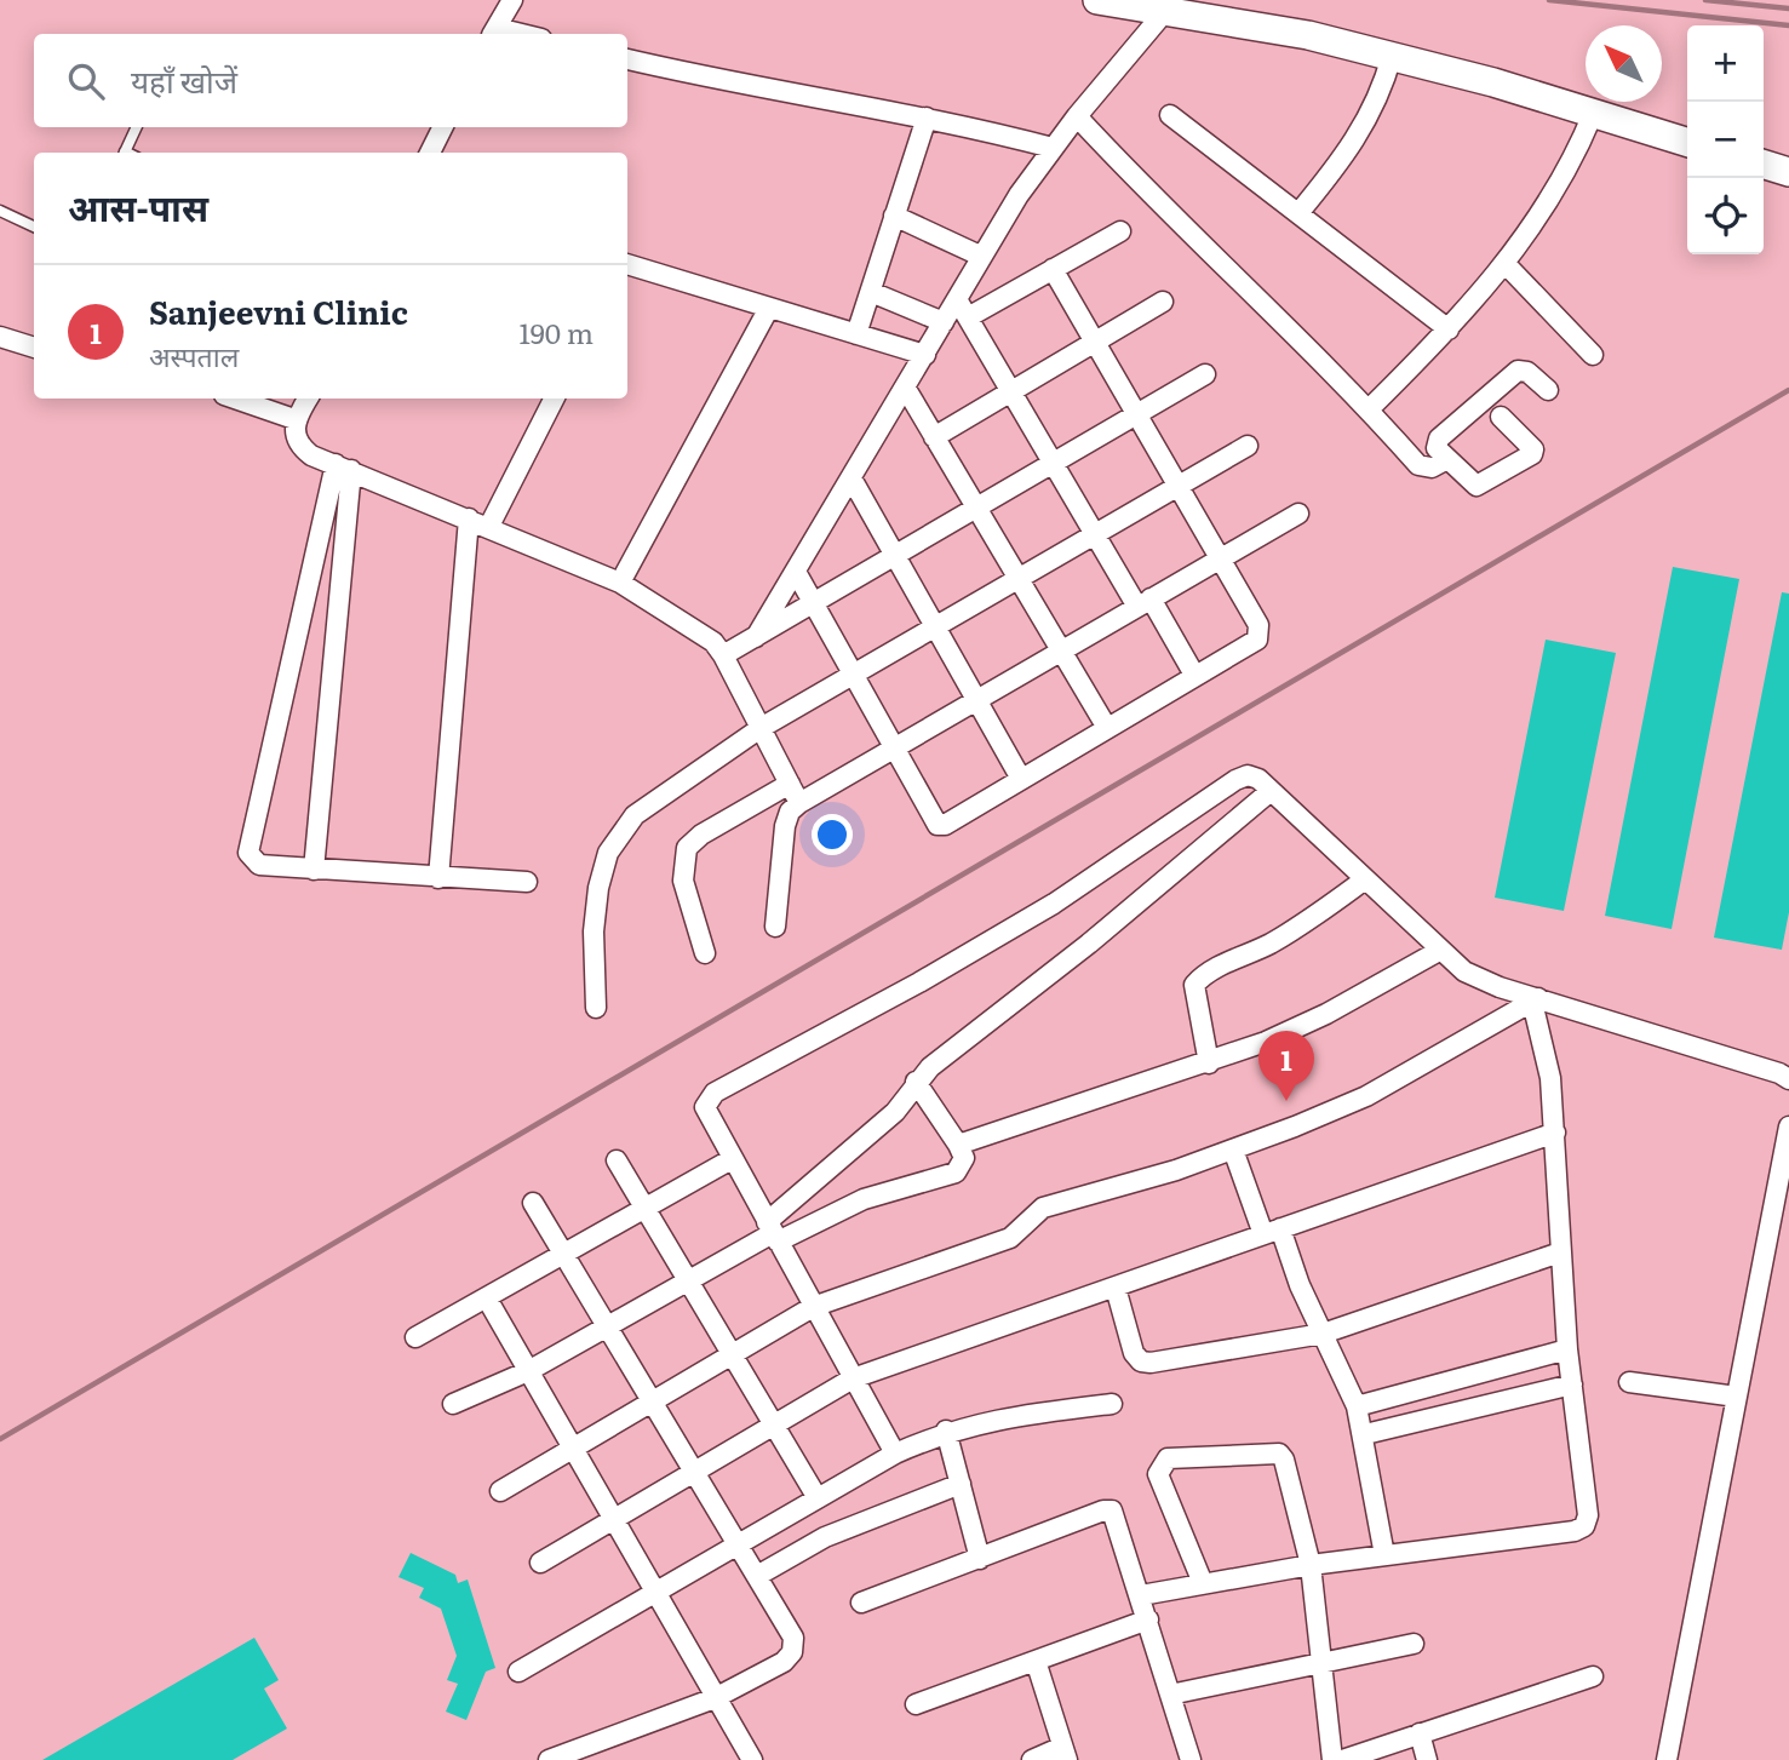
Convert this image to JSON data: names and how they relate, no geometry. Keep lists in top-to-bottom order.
{
  "north": "top left",
  "page": {
    "map_buttons": ["+", "−"],
    "search": "यहाँ खोजें",
    "heading": "आस-पास",
    "list": [
      {
        "mark": "1",
        "name": "Sanjeevni Clinic",
        "note": "अस्पताल",
        "value": "190 m"
      }
    ],
    "pins": "1"
  }
}
